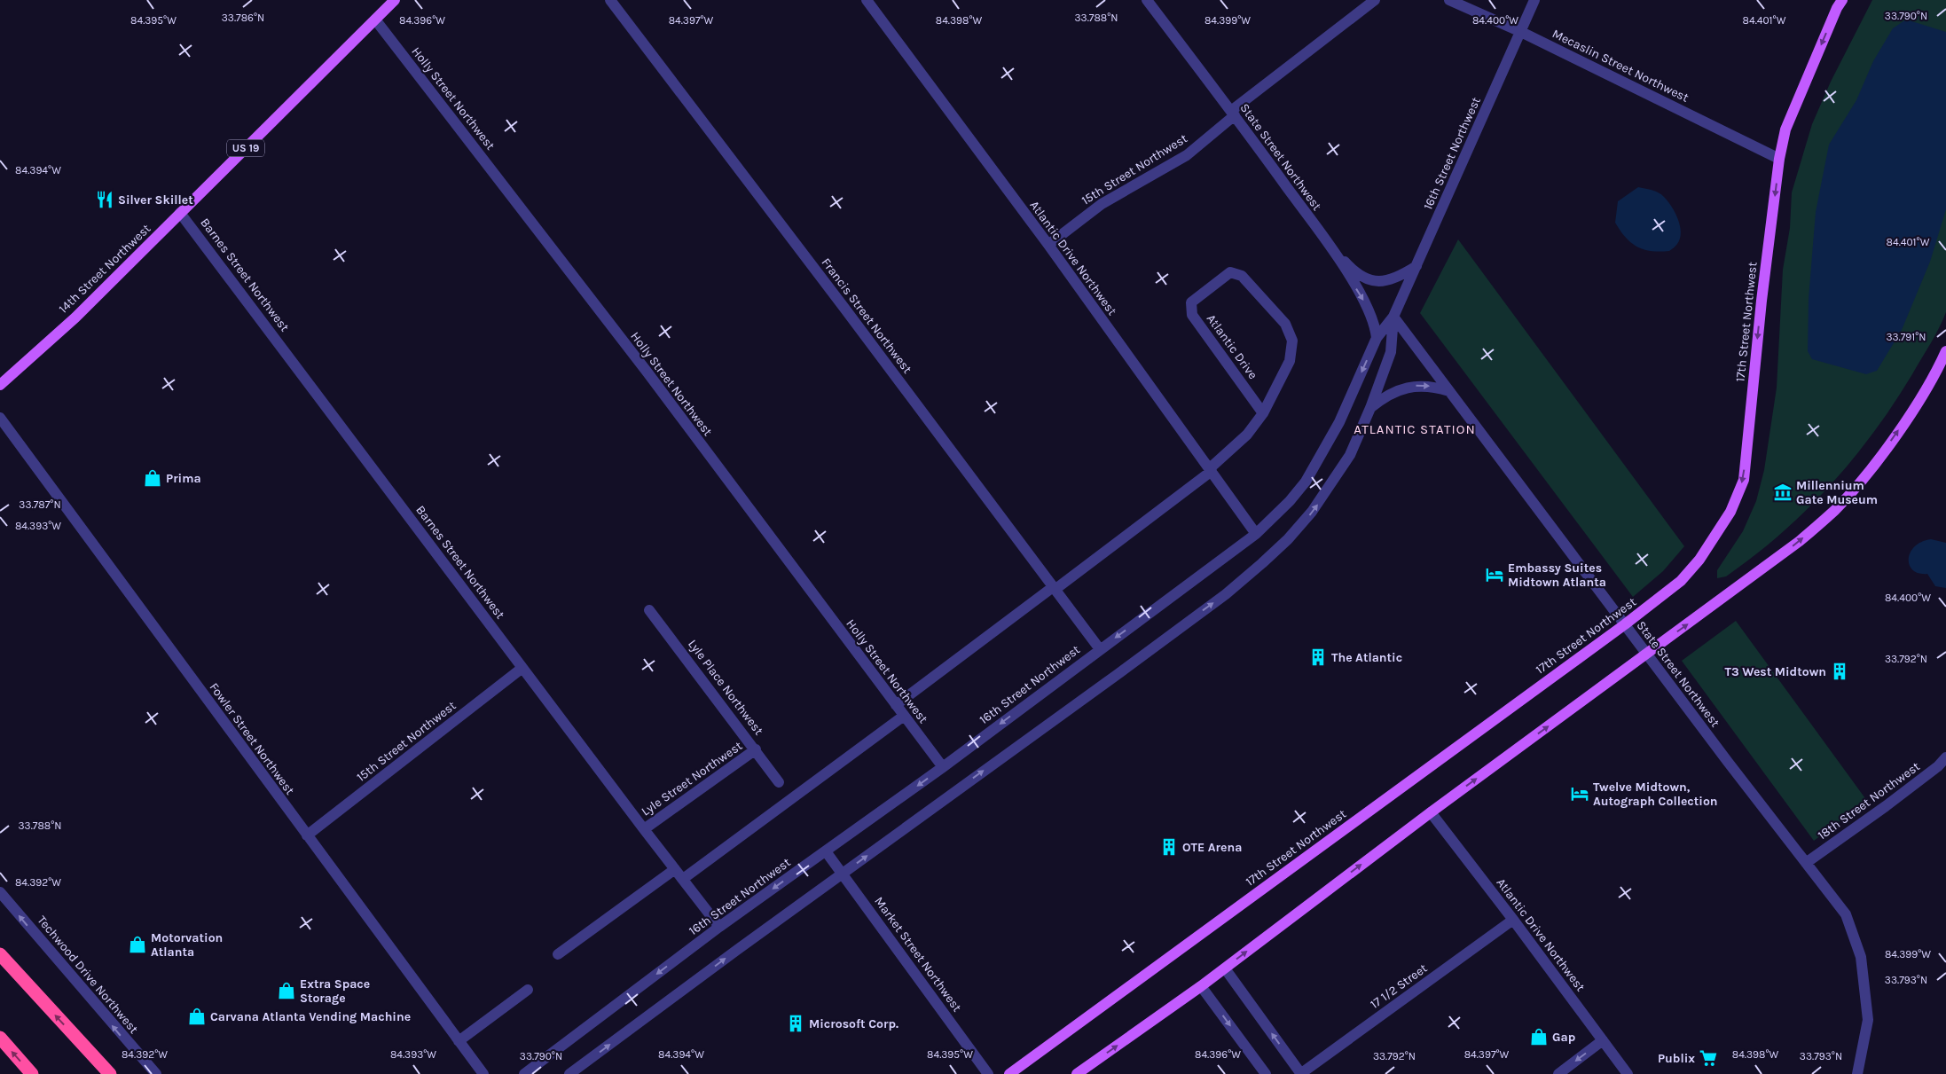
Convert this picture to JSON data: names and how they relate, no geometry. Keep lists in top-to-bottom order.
{
  "streets": {
    "main road": ["US 19", "14th Street Northwest", "17th Street Northwest"],
    "street": [
      "Mecaslin Street Northwest",
      "Holly Street Northwest",
      "16th Street Northwest",
      "State Street Northwest",
      "15th Street Northwest",
      "Atlantic Drive Northwest",
      "Barnes Street Northwest",
      "Francis Street Northwest",
      "Atlantic Drive",
      "Lyle Place Northwest",
      "Fowler Street Northwest",
      "Lyle Street Northwest",
      "18th Street Northwest",
      "Market Street Northwest",
      "Techwood Drive Northwest",
      "17 1/2 Street"
    ]
  },
  "crossings": [
    ["Mecaslin Street Northwest", "16th Street Northwest"],
    ["Mecaslin Street Northwest", "17th Street Northwest"],
    ["Holly Street Northwest", "16th Street Northwest"],
    ["Holly Street Northwest", "14th Street Northwest"],
    ["Holly Street Northwest", "Atlantic Drive"],
    ["16th Street Northwest", "State Street Northwest"],
    ["16th Street Northwest", "Atlantic Drive Northwest"],
    ["16th Street Northwest", "Barnes Street Northwest"],
    ["16th Street Northwest", "Francis Street Northwest"],
    ["16th Street Northwest", "Market Street Northwest"],
    ["State Street Northwest", "15th Street Northwest"],
    ["State Street Northwest", "17th Street Northwest"],
    ["State Street Northwest", "18th Street Northwest"],
    ["15th Street Northwest", "Atlantic Drive Northwest"],
    ["15th Street Northwest", "Barnes Street Northwest"],
    ["15th Street Northwest", "Fowler Street Northwest"],
    ["Atlantic Drive Northwest", "Atlantic Drive"],
    ["Atlantic Drive Northwest", "17 1/2 Street"],
    ["14th Street Northwest", "Barnes Street Northwest"],
    ["Barnes Street Northwest", "Lyle Street Northwest"],
    ["Francis Street Northwest", "Atlantic Drive"],
    ["Lyle Place Northwest", "Lyle Street Northwest"]
  ],
  "one_way": ["17th Street Northwest", "Techwood Drive Northwest"],
  "districts": ["ATLANTIC STATION"],
  "places": {
    "restaurant": ["Silver Skillet"],
    "shop": [
      "Prima",
      "Motorvation Atlanta",
      "Extra Space Storage",
      "Carvana Atlanta Vending Machine",
      "Gap"
    ],
    "museum": ["Millennium Gate Museum"],
    "hotel": ["Embassy Suites Midtown Atlanta", "Twelve Midtown, Autograph Collection"],
    "building": [
      "The Atlantic",
      "T3 West Midtown",
      "OTE Arena",
      "Microsoft Corp."
    ],
    "supermarket": ["Publix"]
  },
  "coordinates": [
    "33.790°N",
    "33.786°N",
    "33.788°N",
    "84.396°W",
    "84.398°W",
    "84.400°W",
    "84.401°W",
    "84.395°W",
    "84.397°W",
    "84.399°W",
    "84.394°W",
    "33.791°N",
    "33.787°N",
    "84.393°W",
    "33.792°N",
    "84.392°W",
    "33.793°N"
  ]
}
